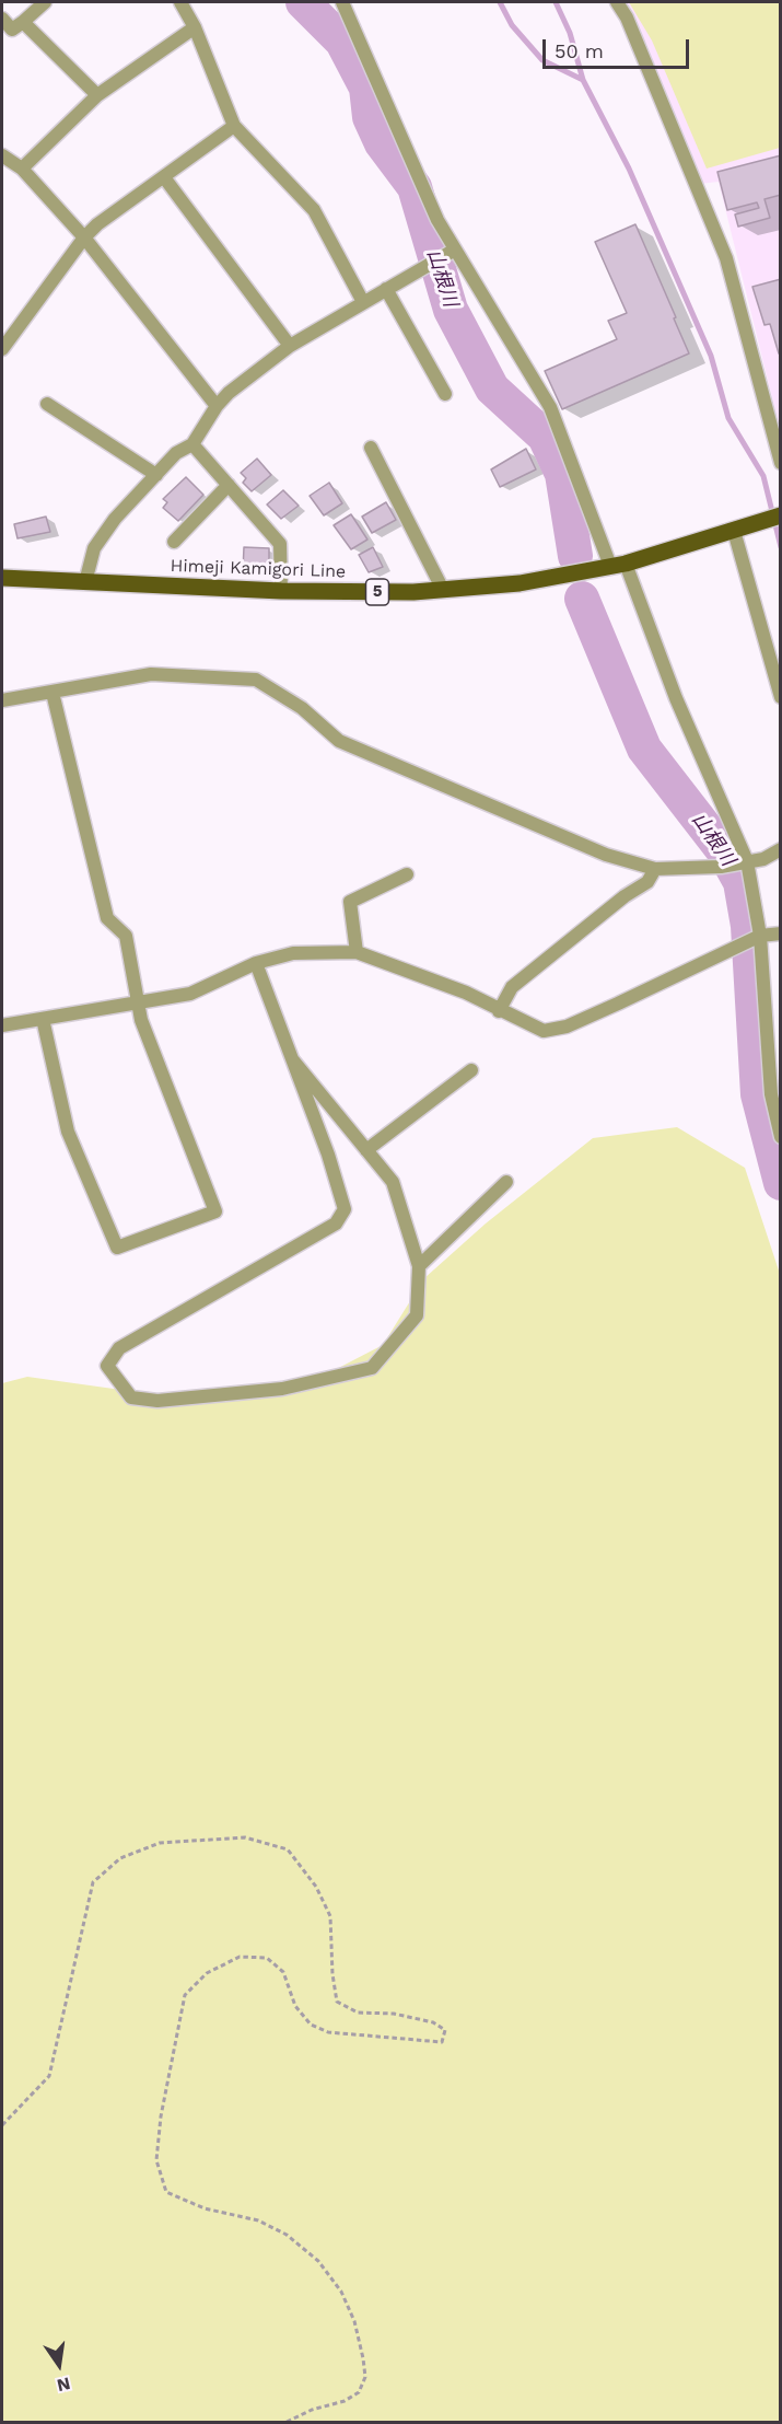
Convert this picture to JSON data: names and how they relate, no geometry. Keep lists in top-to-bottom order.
{
  "streets": {
    "main road": ["Himeji Kamigori Line", "5"]
  },
  "water": ["山根川"],
  "scale_bar": "50 m",
  "north": "bottom"
}
